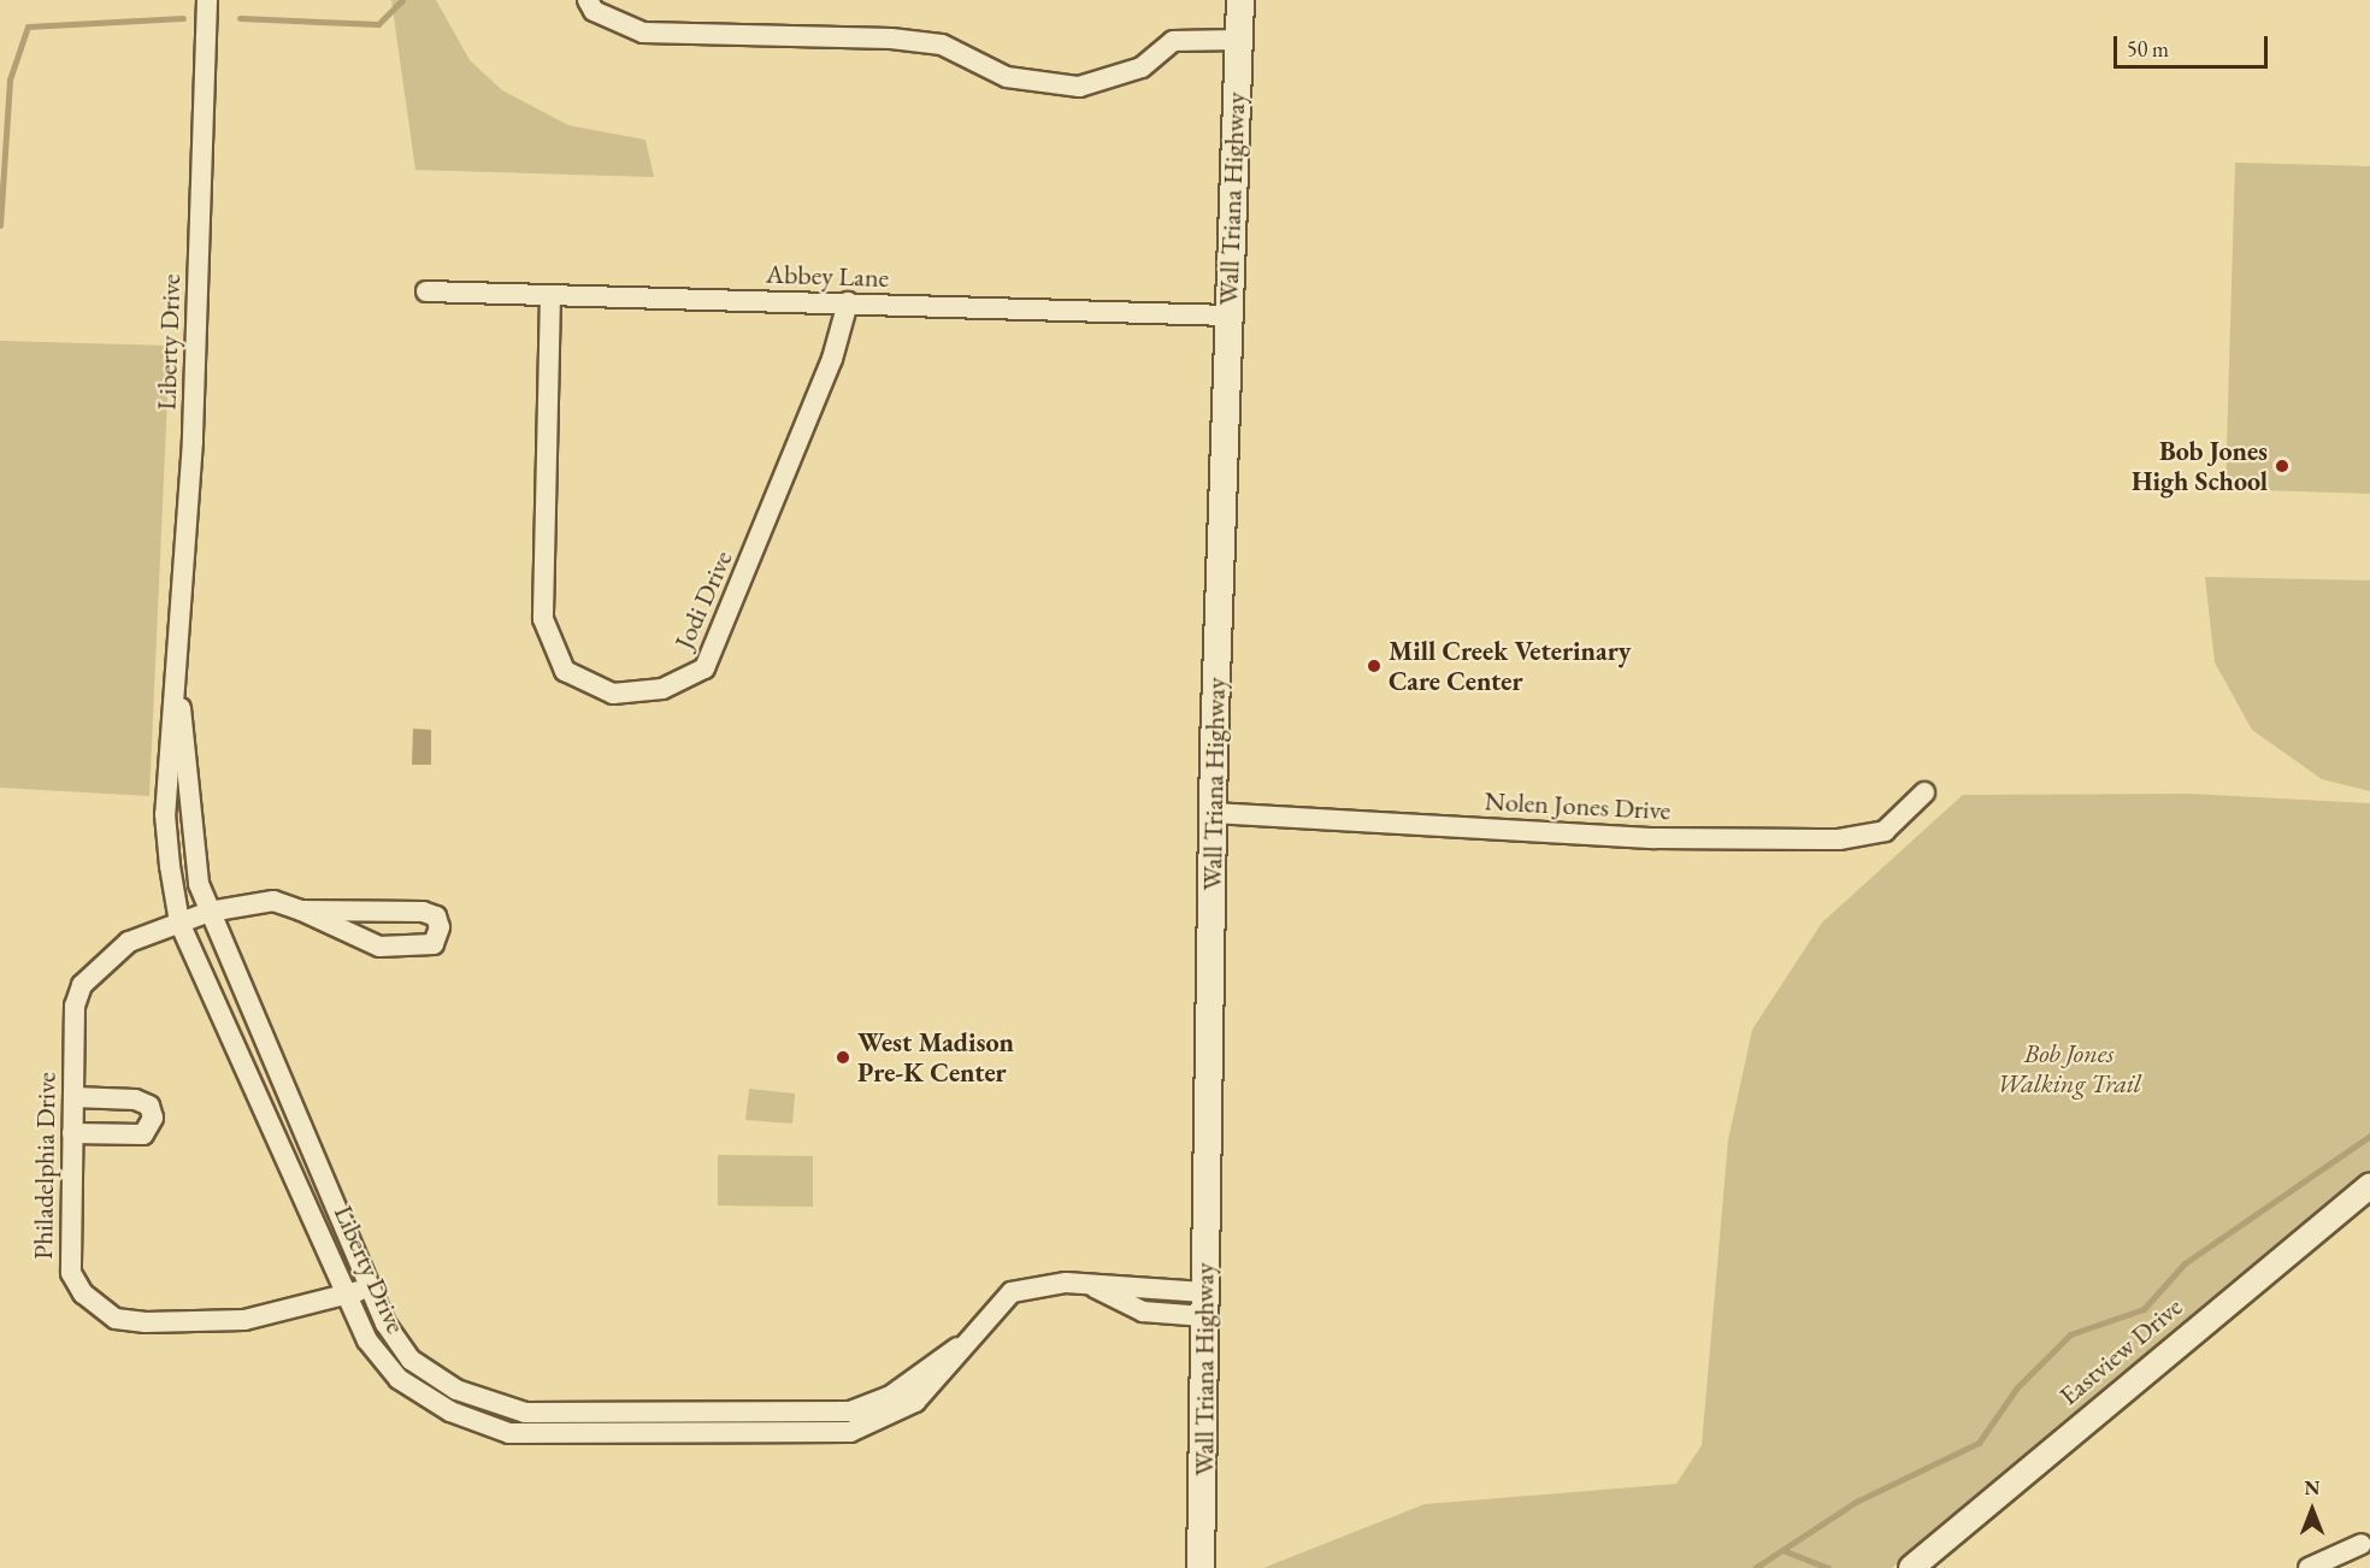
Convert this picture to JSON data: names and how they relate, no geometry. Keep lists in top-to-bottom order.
{
  "streets": {
    "main road": ["Wall Triana Highway"],
    "street": [
      "Abbey Lane",
      "Liberty Drive",
      "Jodi Drive",
      "Nolen Jones Drive",
      "Philadelphia Drive",
      "Eastview Drive"
    ]
  },
  "crossings": [
    ["Wall Triana Highway", "Abbey Lane"],
    ["Wall Triana Highway", "Liberty Drive"],
    ["Wall Triana Highway", "Nolen Jones Drive"],
    ["Abbey Lane", "Jodi Drive"],
    ["Liberty Drive", "Philadelphia Drive"]
  ],
  "parks": ["Bob Jones Walking Trail"],
  "places": ["Bob Jones High School", "Mill Creek Veterinary Care Center", "West Madison Pre-K Center"],
  "scale_bar": "50 m",
  "north": "top"
}
